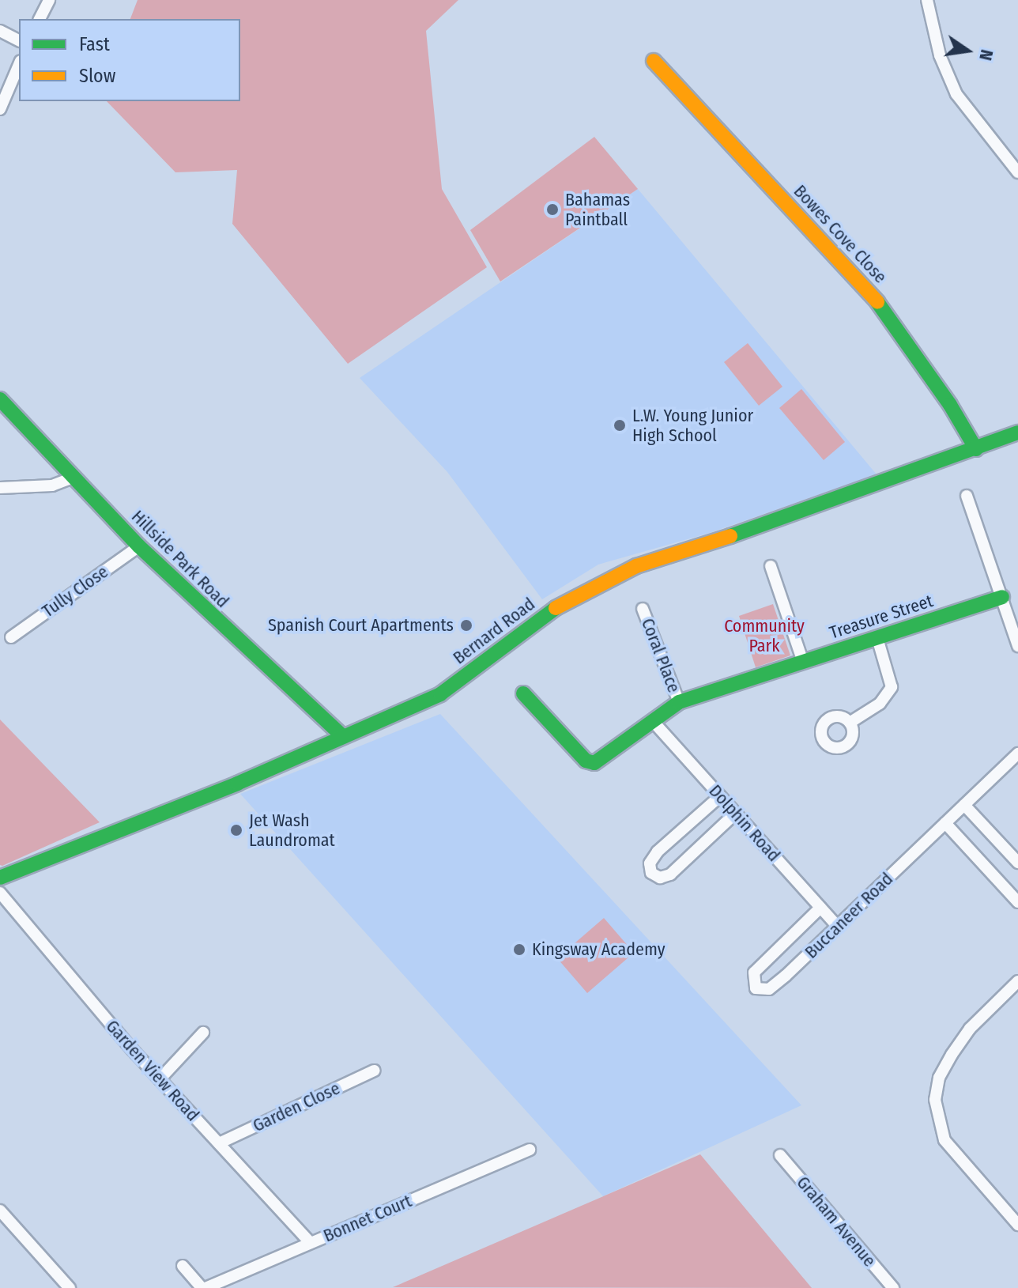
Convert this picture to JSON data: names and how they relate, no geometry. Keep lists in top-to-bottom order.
{
  "streets": {
    "street": [
      "Bowes Cove Close",
      "Hillside Park Road",
      "Tully Close",
      "Treasure Street",
      "Bernard Road",
      "Coral Place",
      "Dolphin Road",
      "Buccaneer Road",
      "Garden View Road",
      "Garden Close",
      "Bonnet Court",
      "Graham Avenue"
    ]
  },
  "crossings": [
    ["Bowes Cove Close", "Bernard Road"],
    ["Hillside Park Road", "Tully Close"],
    ["Hillside Park Road", "Bernard Road"],
    ["Treasure Street", "Coral Place"],
    ["Treasure Street", "Dolphin Road"],
    ["Dolphin Road", "Buccaneer Road"],
    ["Garden View Road", "Garden Close"],
    ["Garden View Road", "Bonnet Court"]
  ],
  "parks": ["Community Park"],
  "places": [
    "Bahamas Paintball",
    "L.W. Young Junior High School",
    "Spanish Court Apartments",
    "Jet Wash Laundromat",
    "Kingsway Academy"
  ],
  "legend": ["Fast", "Slow"],
  "north": "right"
}
